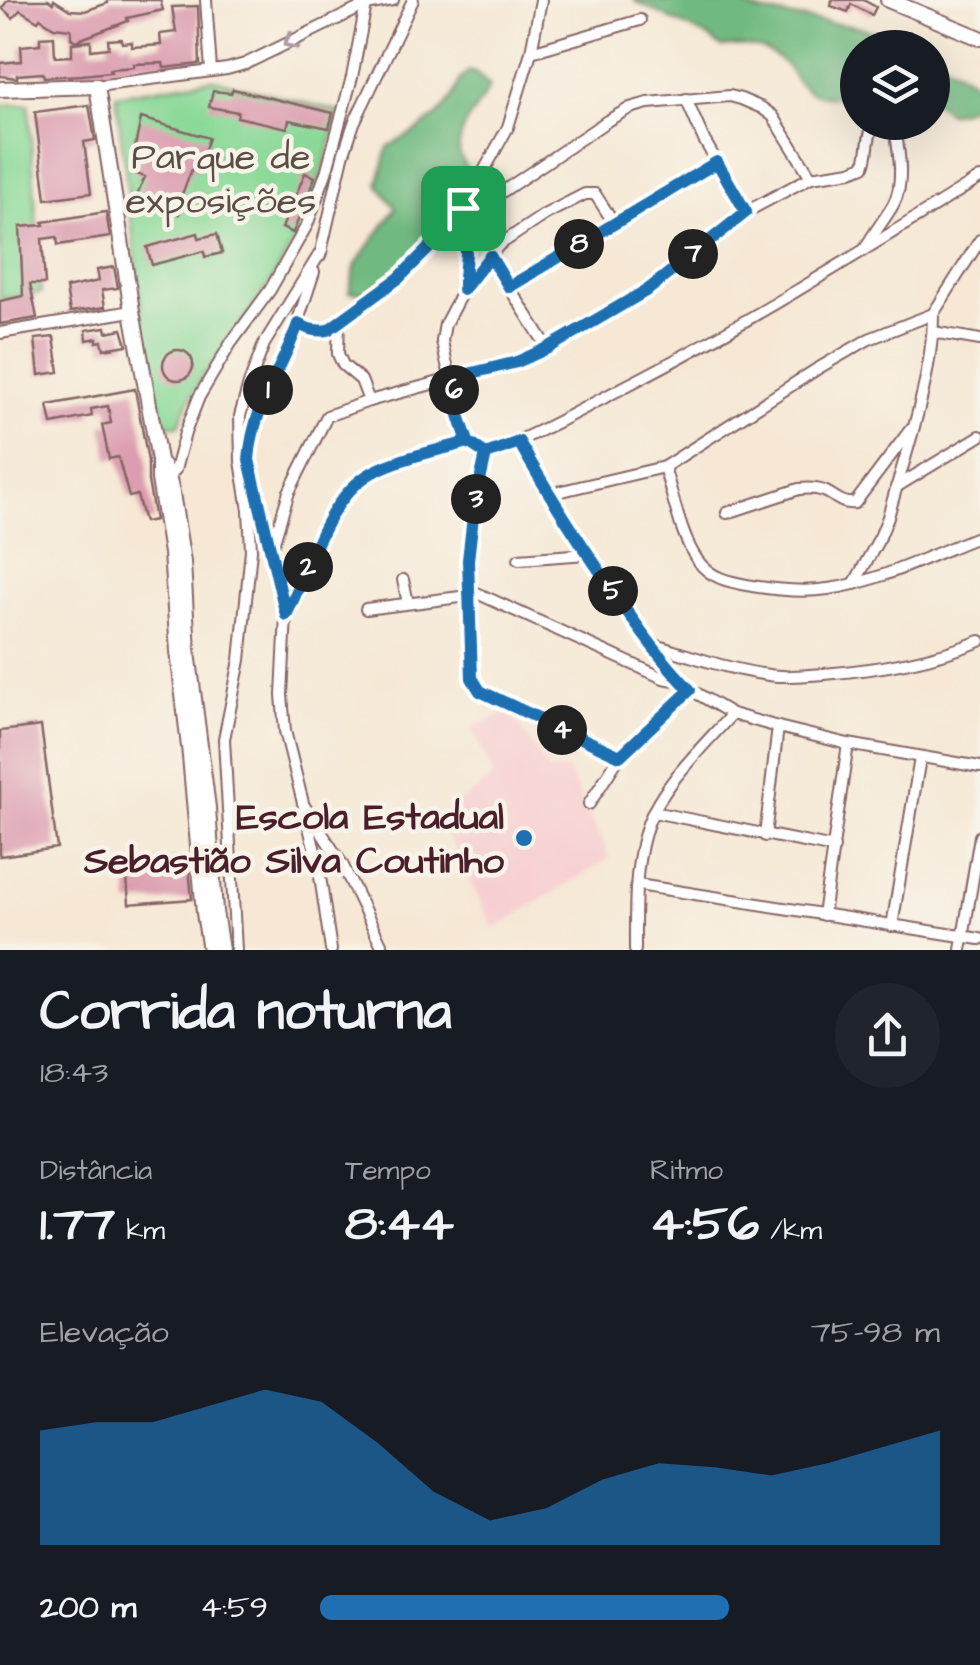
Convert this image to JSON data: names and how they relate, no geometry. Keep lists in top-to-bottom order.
{
  "parks": ["Parque de exposições"],
  "places": ["Escola Estadual Sebastião Silva Coutinho"],
  "page": {
    "pins": [
      "8",
      "7",
      "1",
      "6",
      "3",
      "2",
      "5",
      "4"
    ],
    "heading": ["Corrida noturna", "18:43"],
    "stats": [
      ["Distância", "1.77 km"],
      ["Tempo", "8:44"],
      ["Ritmo", "4:56 /km"]
    ],
    "chart": ["Elevação", "75–98 m"],
    "list": [
      {
        "name": "200 m",
        "note": "4:59"
      }
    ]
  }
}
